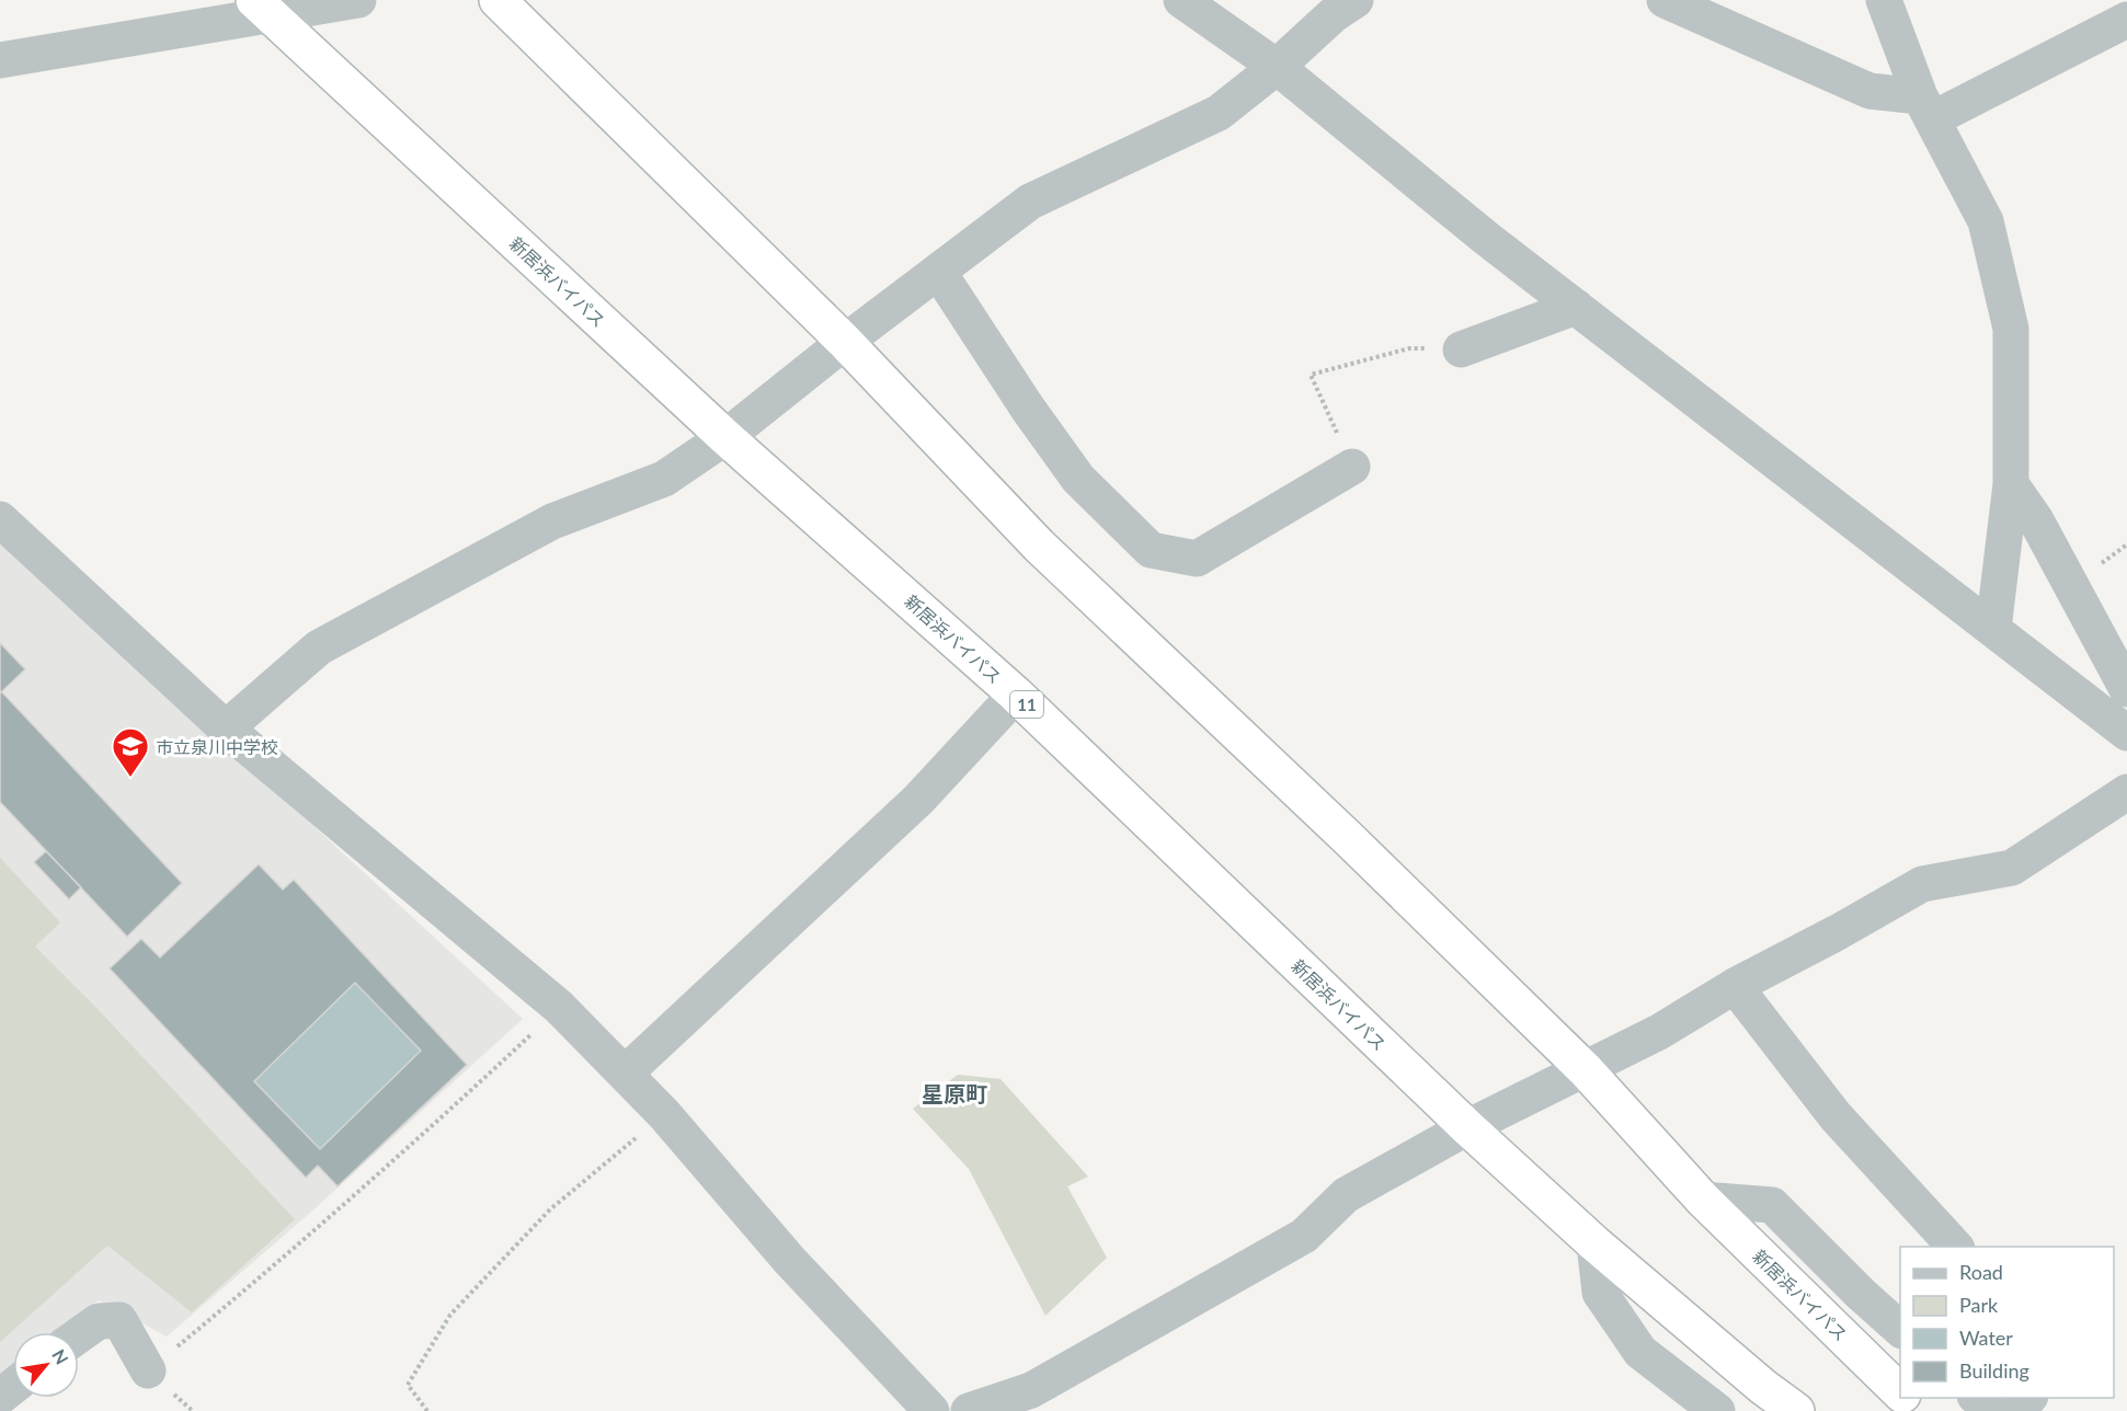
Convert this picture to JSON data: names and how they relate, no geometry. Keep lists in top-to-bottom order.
{
  "streets": {
    "highway": ["新居浜バイパス", "11"]
  },
  "districts": ["星原町"],
  "places": {
    "school or university": ["市立泉川中学校"]
  },
  "legend": [
    "Road",
    "Park",
    "Water",
    "Building"
  ],
  "north": "top right"
}
